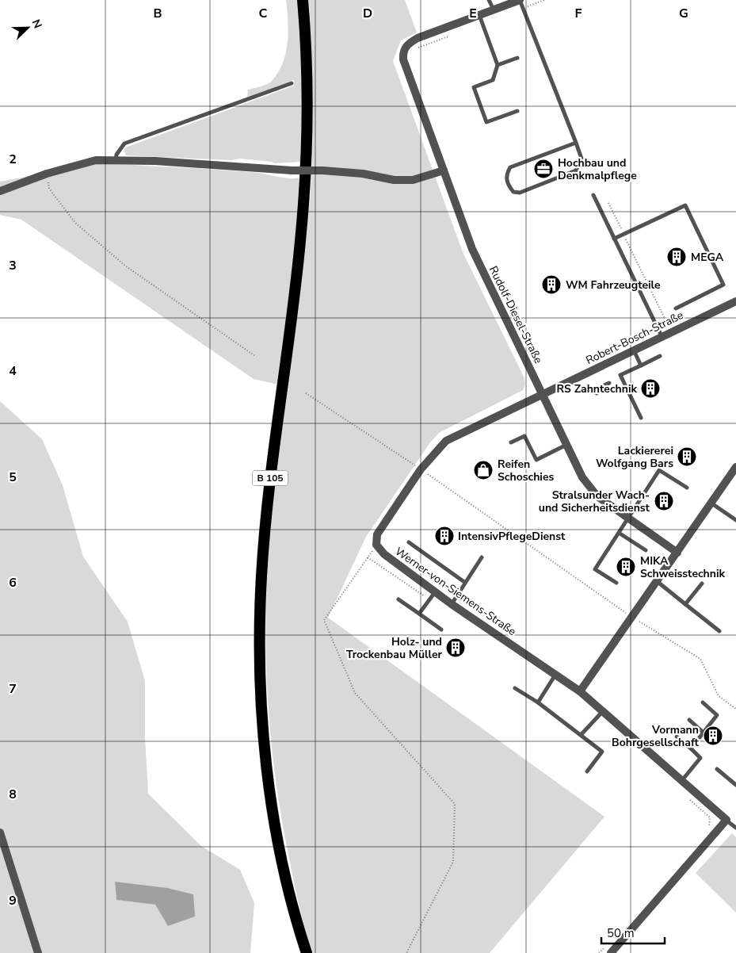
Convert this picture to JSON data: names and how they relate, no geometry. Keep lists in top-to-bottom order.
{
  "streets": {
    "highway": ["B 105"],
    "street": ["Rudolf-Diesel-Straße", "Robert-Bosch-Straße", "Werner-von-Siemens-Straße"]
  },
  "crossings": [
    ["Rudolf-Diesel-Straße", "Robert-Bosch-Straße"]
  ],
  "places": {
    "office": ["Hochbau und Denkmalpflege"],
    "building": [
      "MEGA",
      "WM Fahrzeugteile",
      "RS Zahntechnik",
      "Lackiererei Wolfgang Bars",
      "Stralsunder Wach- und Sicherheitsdienst",
      "IntensivPflegeDienst",
      "MIKA Schweisstechnik",
      "Holz- und Trockenbau Müller",
      "Vormann Bohrgesellschaft"
    ],
    "shop": ["Reifen Schoschies"]
  },
  "scale_bar": "50 m",
  "north": "top right",
  "grid": {
    "columns": [
      "B",
      "C",
      "D",
      "E",
      "F",
      "G"
    ],
    "rows": [
      "2",
      "3",
      "4",
      "5",
      "6",
      "7",
      "8",
      "9"
    ]
  }
}
